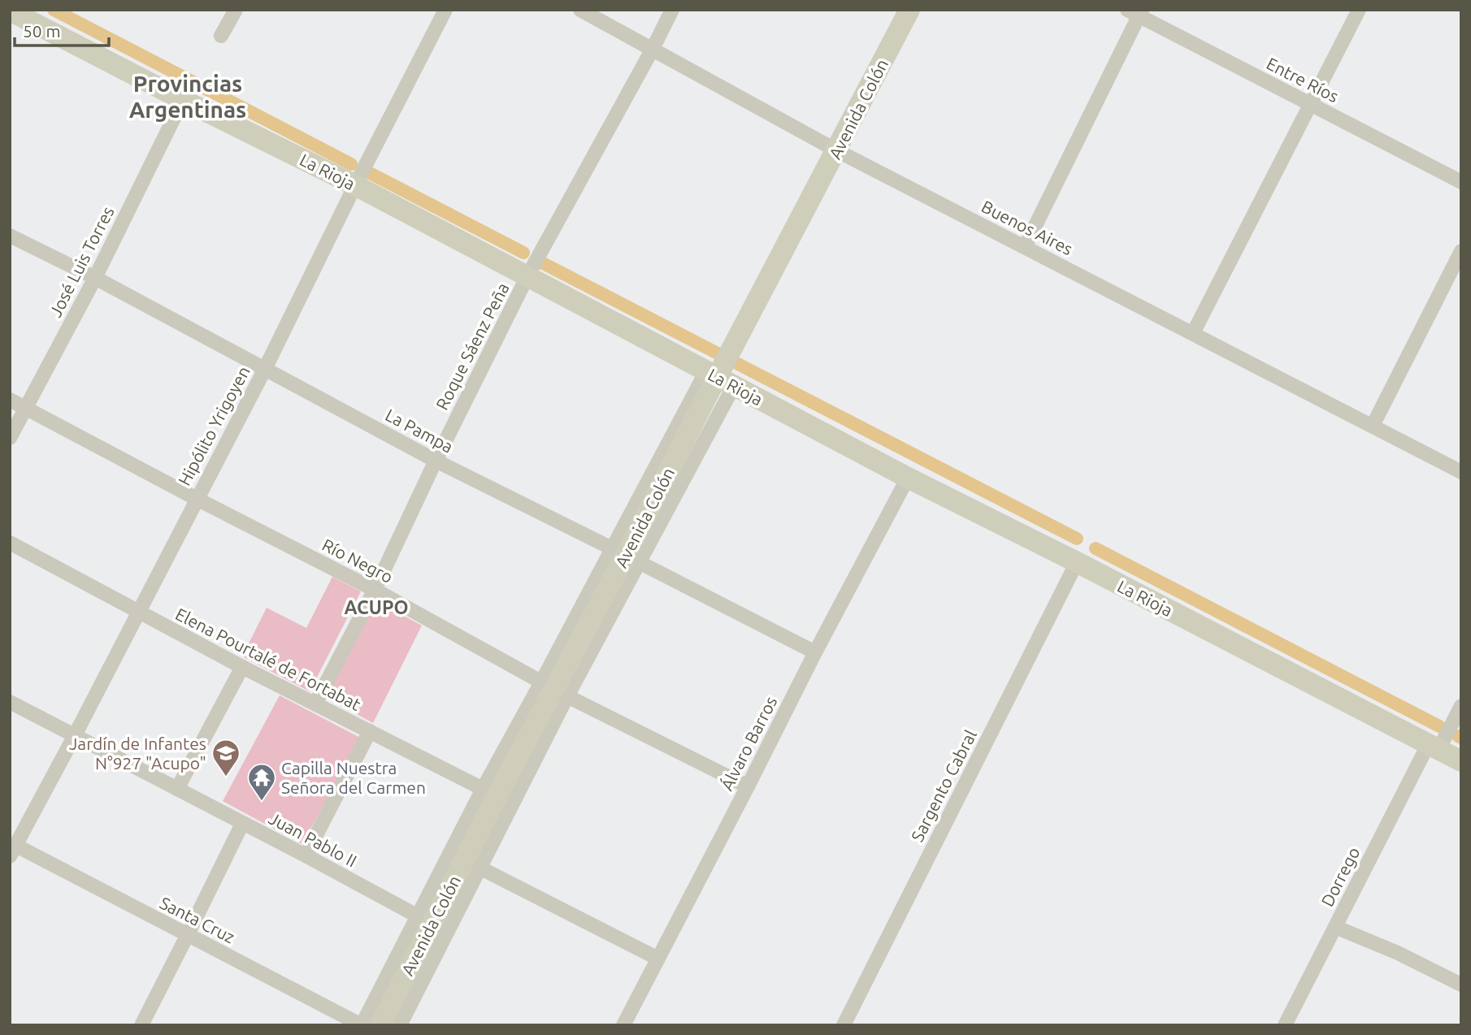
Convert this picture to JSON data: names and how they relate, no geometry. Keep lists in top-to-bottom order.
{
  "streets": {
    "street": [
      "Entre Ríos",
      "Avenida Colón",
      "La Rioja",
      "Buenos Aires",
      "José Luis Torres",
      "Roque Sáenz Peña",
      "Hipólito Yrigoyen",
      "La Pampa",
      "Río Negro",
      "Elena Pourtalé de Fortabat",
      "Álvaro Barros",
      "Sargento Cabral",
      "Juan Pablo II",
      "Dorrego",
      "Santa Cruz"
    ]
  },
  "crossings": [
    ["Avenida Colón", "La Rioja"],
    ["Avenida Colón", "Buenos Aires"],
    ["Avenida Colón", "La Pampa"],
    ["Avenida Colón", "Río Negro"],
    ["Avenida Colón", "Elena Pourtalé de Fortabat"],
    ["Avenida Colón", "Juan Pablo II"],
    ["Avenida Colón", "Santa Cruz"],
    ["La Rioja", "José Luis Torres"],
    ["La Rioja", "Roque Sáenz Peña"],
    ["La Rioja", "Hipólito Yrigoyen"],
    ["La Rioja", "Álvaro Barros"],
    ["La Rioja", "Sargento Cabral"],
    ["La Rioja", "Dorrego"],
    ["Buenos Aires", "Roque Sáenz Peña"],
    ["José Luis Torres", "La Pampa"],
    ["José Luis Torres", "Río Negro"],
    ["Roque Sáenz Peña", "La Pampa"],
    ["Roque Sáenz Peña", "Río Negro"],
    ["Roque Sáenz Peña", "Elena Pourtalé de Fortabat"],
    ["Hipólito Yrigoyen", "La Pampa"],
    ["Hipólito Yrigoyen", "Río Negro"],
    ["Hipólito Yrigoyen", "Elena Pourtalé de Fortabat"],
    ["Hipólito Yrigoyen", "Juan Pablo II"],
    ["Hipólito Yrigoyen", "Santa Cruz"],
    ["La Pampa", "Álvaro Barros"],
    ["Río Negro", "Álvaro Barros"]
  ],
  "districts": ["Provincias Argentinas", "ACUPO"],
  "places": {
    "school or university": ["Jardín de Infantes N°927 \"Acupo\""],
    "temple": ["Capilla Nuestra Señora del Carmen"]
  },
  "scale_bar": "50 m"
}
